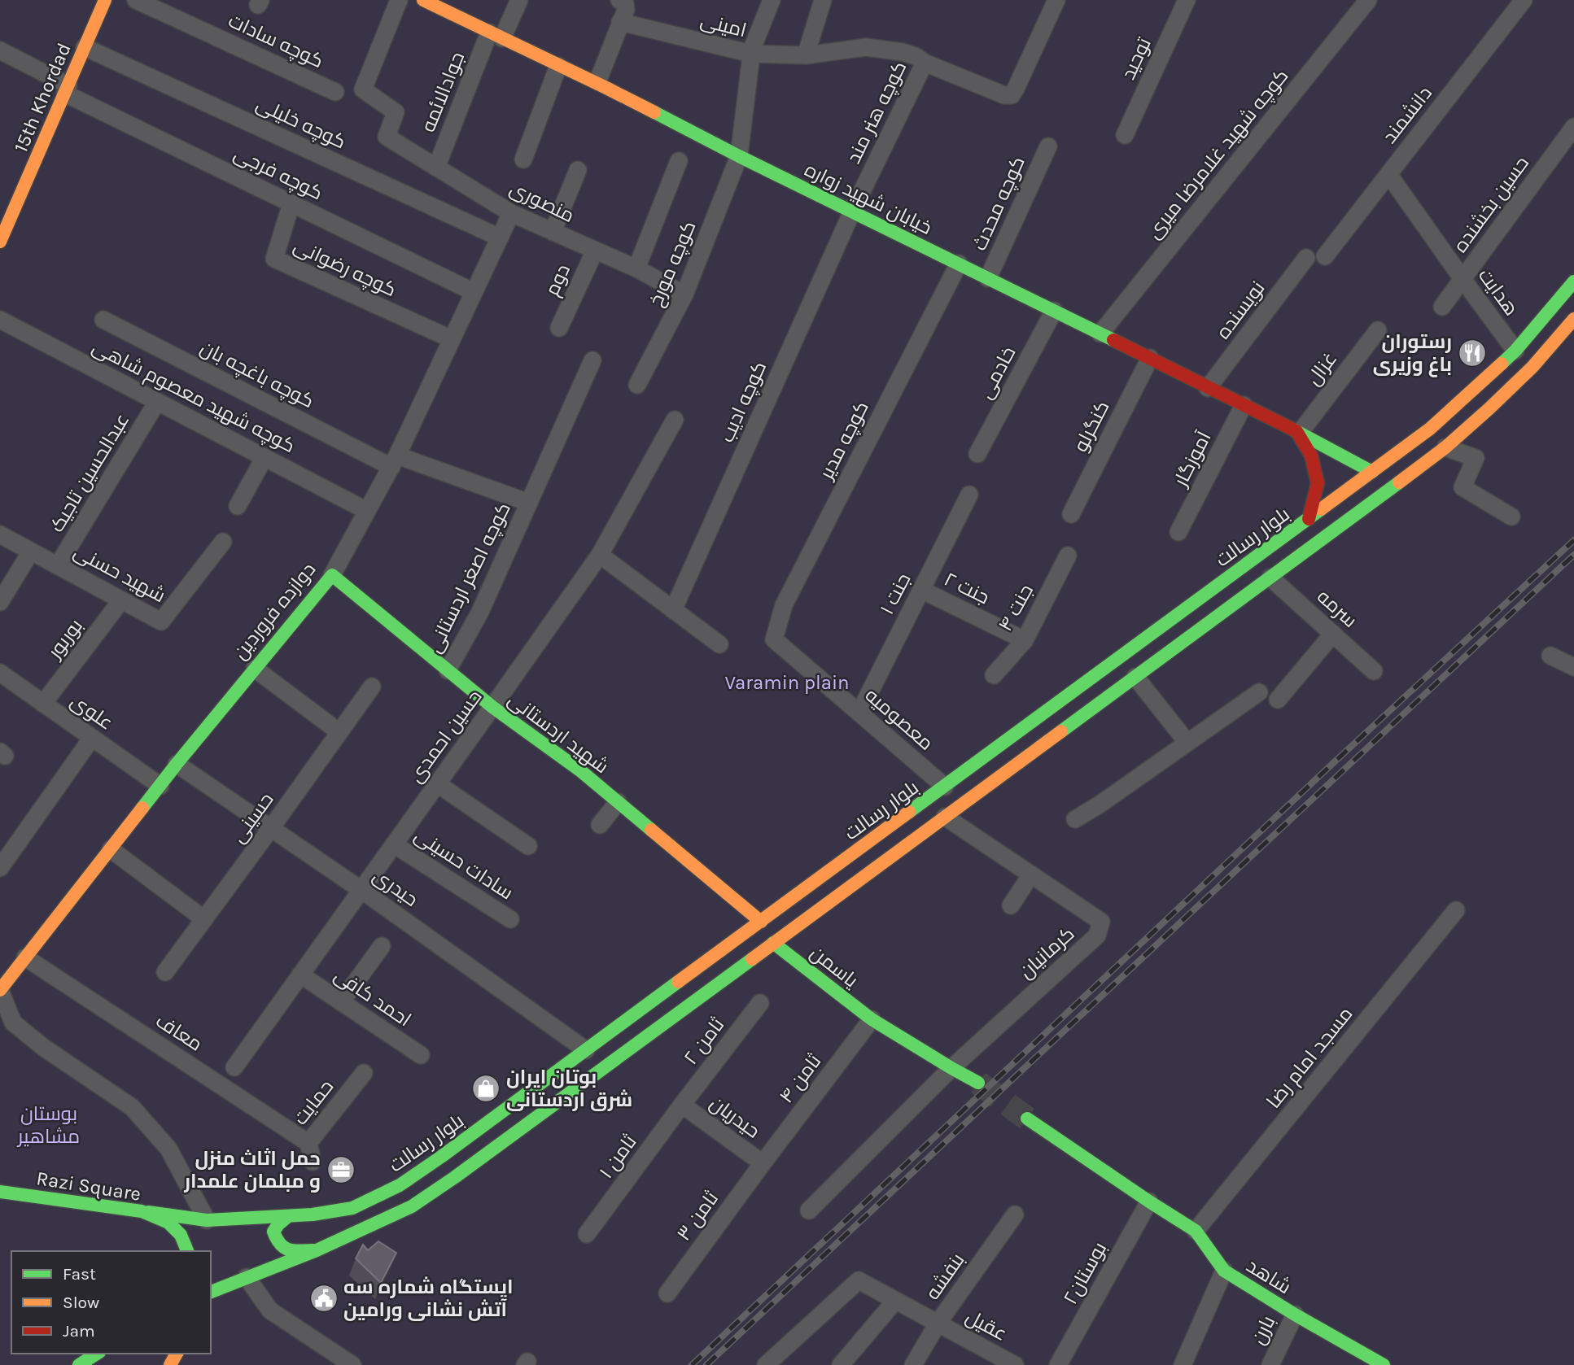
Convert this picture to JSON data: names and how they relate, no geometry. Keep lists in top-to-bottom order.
{
  "streets": {
    "main road": [
      "15th Khordad",
      "خیابان شهید زواره",
      "بلوار رسالت",
      "دوازده فروردین",
      "شهید اردستانی",
      "یاسمن",
      "Razi Square",
      "شاهد"
    ],
    "street": [
      "امینی",
      "کوچه سادات",
      "توحید",
      "جوادالائمه",
      "کوچه هنر مند",
      "دانشمند",
      "کوچه خلیلی",
      "کوچه شهید غلامرضا میری",
      "کوچه فرجی",
      "منصوری",
      "کوچه محدث",
      "حسین بخشنده",
      "کوچه مورخ",
      "کوچه رضوانی",
      "دوم",
      "هدایت",
      "نویسنده",
      "غزال",
      "خادمی",
      "کوچه باغچه بان",
      "کوچه شهید معصوم شاهی",
      "کوچه ادیب",
      "کنگرلو",
      "کوچه مدیر",
      "آموزگار",
      "عبدالحسین تاجیک",
      "شهید حسنی",
      "کوچه اصغر اردستانی",
      "جنت ۲",
      "جنت ۱",
      "جنت ۴",
      "سرمه",
      "بوربور",
      "علوی",
      "معصومیه",
      "حسین احمدی",
      "حسینی",
      "سادات حسینی",
      "حیدری",
      "کرمانیان",
      "احمد کافی",
      "معاف",
      "ثامن ۲",
      "مسجد امام رضا",
      "ثامن ۴",
      "حمایت",
      "حیدریان",
      "ثامن ۱",
      "ثامن ۳",
      "بوستان۲",
      "بنفشه",
      "عقیل",
      "بارن"
    ]
  },
  "crossings": [
    ["امینی", "کوچه هنر مند"],
    ["امینی", "کوچه مورخ"],
    ["جوادالائمه", "خیابان شهید زواره"],
    ["جوادالائمه", "منصوری"],
    ["15th Khordad", "کوچه خلیلی"],
    ["15th Khordad", "کوچه فرجی"],
    ["کوچه هنر مند", "خیابان شهید زواره"],
    ["کوچه هنر مند", "کوچه ادیب"],
    ["دانشمند", "هدایت"],
    ["کوچه خلیلی", "دوازده فروردین"],
    ["کوچه شهید غلامرضا میری", "خیابان شهید زواره"],
    ["کوچه فرجی", "کوچه رضوانی"],
    ["کوچه فرجی", "دوازده فروردین"],
    ["خیابان شهید زواره", "کوچه محدث"],
    ["خیابان شهید زواره", "کوچه مورخ"],
    ["خیابان شهید زواره", "نویسنده"],
    ["خیابان شهید زواره", "غزال"],
    ["خیابان شهید زواره", "خادمی"],
    ["خیابان شهید زواره", "کوچه ادیب"],
    ["خیابان شهید زواره", "کنگرلو"],
    ["خیابان شهید زواره", "کوچه مدیر"],
    ["خیابان شهید زواره", "آموزگار"],
    ["خیابان شهید زواره", "بلوار رسالت"],
    ["منصوری", "کوچه مورخ"],
    ["منصوری", "دوم"],
    ["منصوری", "دوازده فروردین"],
    ["حسین بخشنده", "هدایت"],
    ["کوچه رضوانی", "دوازده فروردین"],
    ["هدایت", "بلوار رسالت"],
    ["کوچه باغچه بان", "کوچه اصغر اردستانی"],
    ["کوچه باغچه بان", "دوازده فروردین"],
    ["کوچه شهید معصوم شاهی", "عبدالحسین تاجیک"],
    ["کوچه شهید معصوم شاهی", "دوازده فروردین"],
    ["کوچه مدیر", "معصومیه"],
    ["عبدالحسین تاجیک", "شهید حسنی"],
    ["بلوار رسالت", "معصومیه"],
    ["بلوار رسالت", "شهید اردستانی"],
    ["بلوار رسالت", "حیدری"],
    ["بلوار رسالت", "Razi Square"],
    ["شهید حسنی", "بوربور"],
    ["کوچه اصغر اردستانی", "دوازده فروردین"],
    ["کوچه اصغر اردستانی", "شهید اردستانی"],
    ["جنت ۲", "جنت ۱"],
    ["جنت ۲", "جنت ۴"],
    ["جنت ۱", "معصومیه"],
    ["دوازده فروردین", "علوی"],
    ["دوازده فروردین", "شهید اردستانی"],
    ["دوازده فروردین", "حیدری"],
    ["دوازده فروردین", "معاف"],
    ["بوربور", "علوی"],
    ["شهید اردستانی", "حسین احمدی"],
    ["حسین احمدی", "سادات حسینی"],
    ["حسین احمدی", "حیدری"],
    ["حسین احمدی", "احمد کافی"],
    ["حسینی", "حیدری"],
    ["کرمانیان", "یاسمن"],
    ["یاسمن", "ثامن ۴"],
    ["معاف", "حمایت"],
    ["ثامن ۲", "حیدریان"],
    ["ثامن ۲", "ثامن ۱"],
    ["مسجد امام رضا", "شاهد"],
    ["ثامن ۴", "حیدریان"],
    ["ثامن ۴", "ثامن ۳"],
    ["حیدریان", "ثامن ۱"],
    ["حیدریان", "ثامن ۳"],
    ["بوستان۲", "شاهد"],
    ["بنفشه", "عقیل"],
    ["شاهد", "بارن"]
  ],
  "parks": ["Varamin plain", "بوستان مشاهیر"],
  "places": {
    "restaurant": ["رستوران باغ وزیری"],
    "shop": ["بوتان ایران شرق اردستانی"],
    "office": ["حمل اثاث منزل و مبلمان علمدار"],
    "public building": ["ایستگاه شماره سه آتش نشانی ورامین"]
  },
  "legend": ["Fast", "Slow", "Jam"]
}
